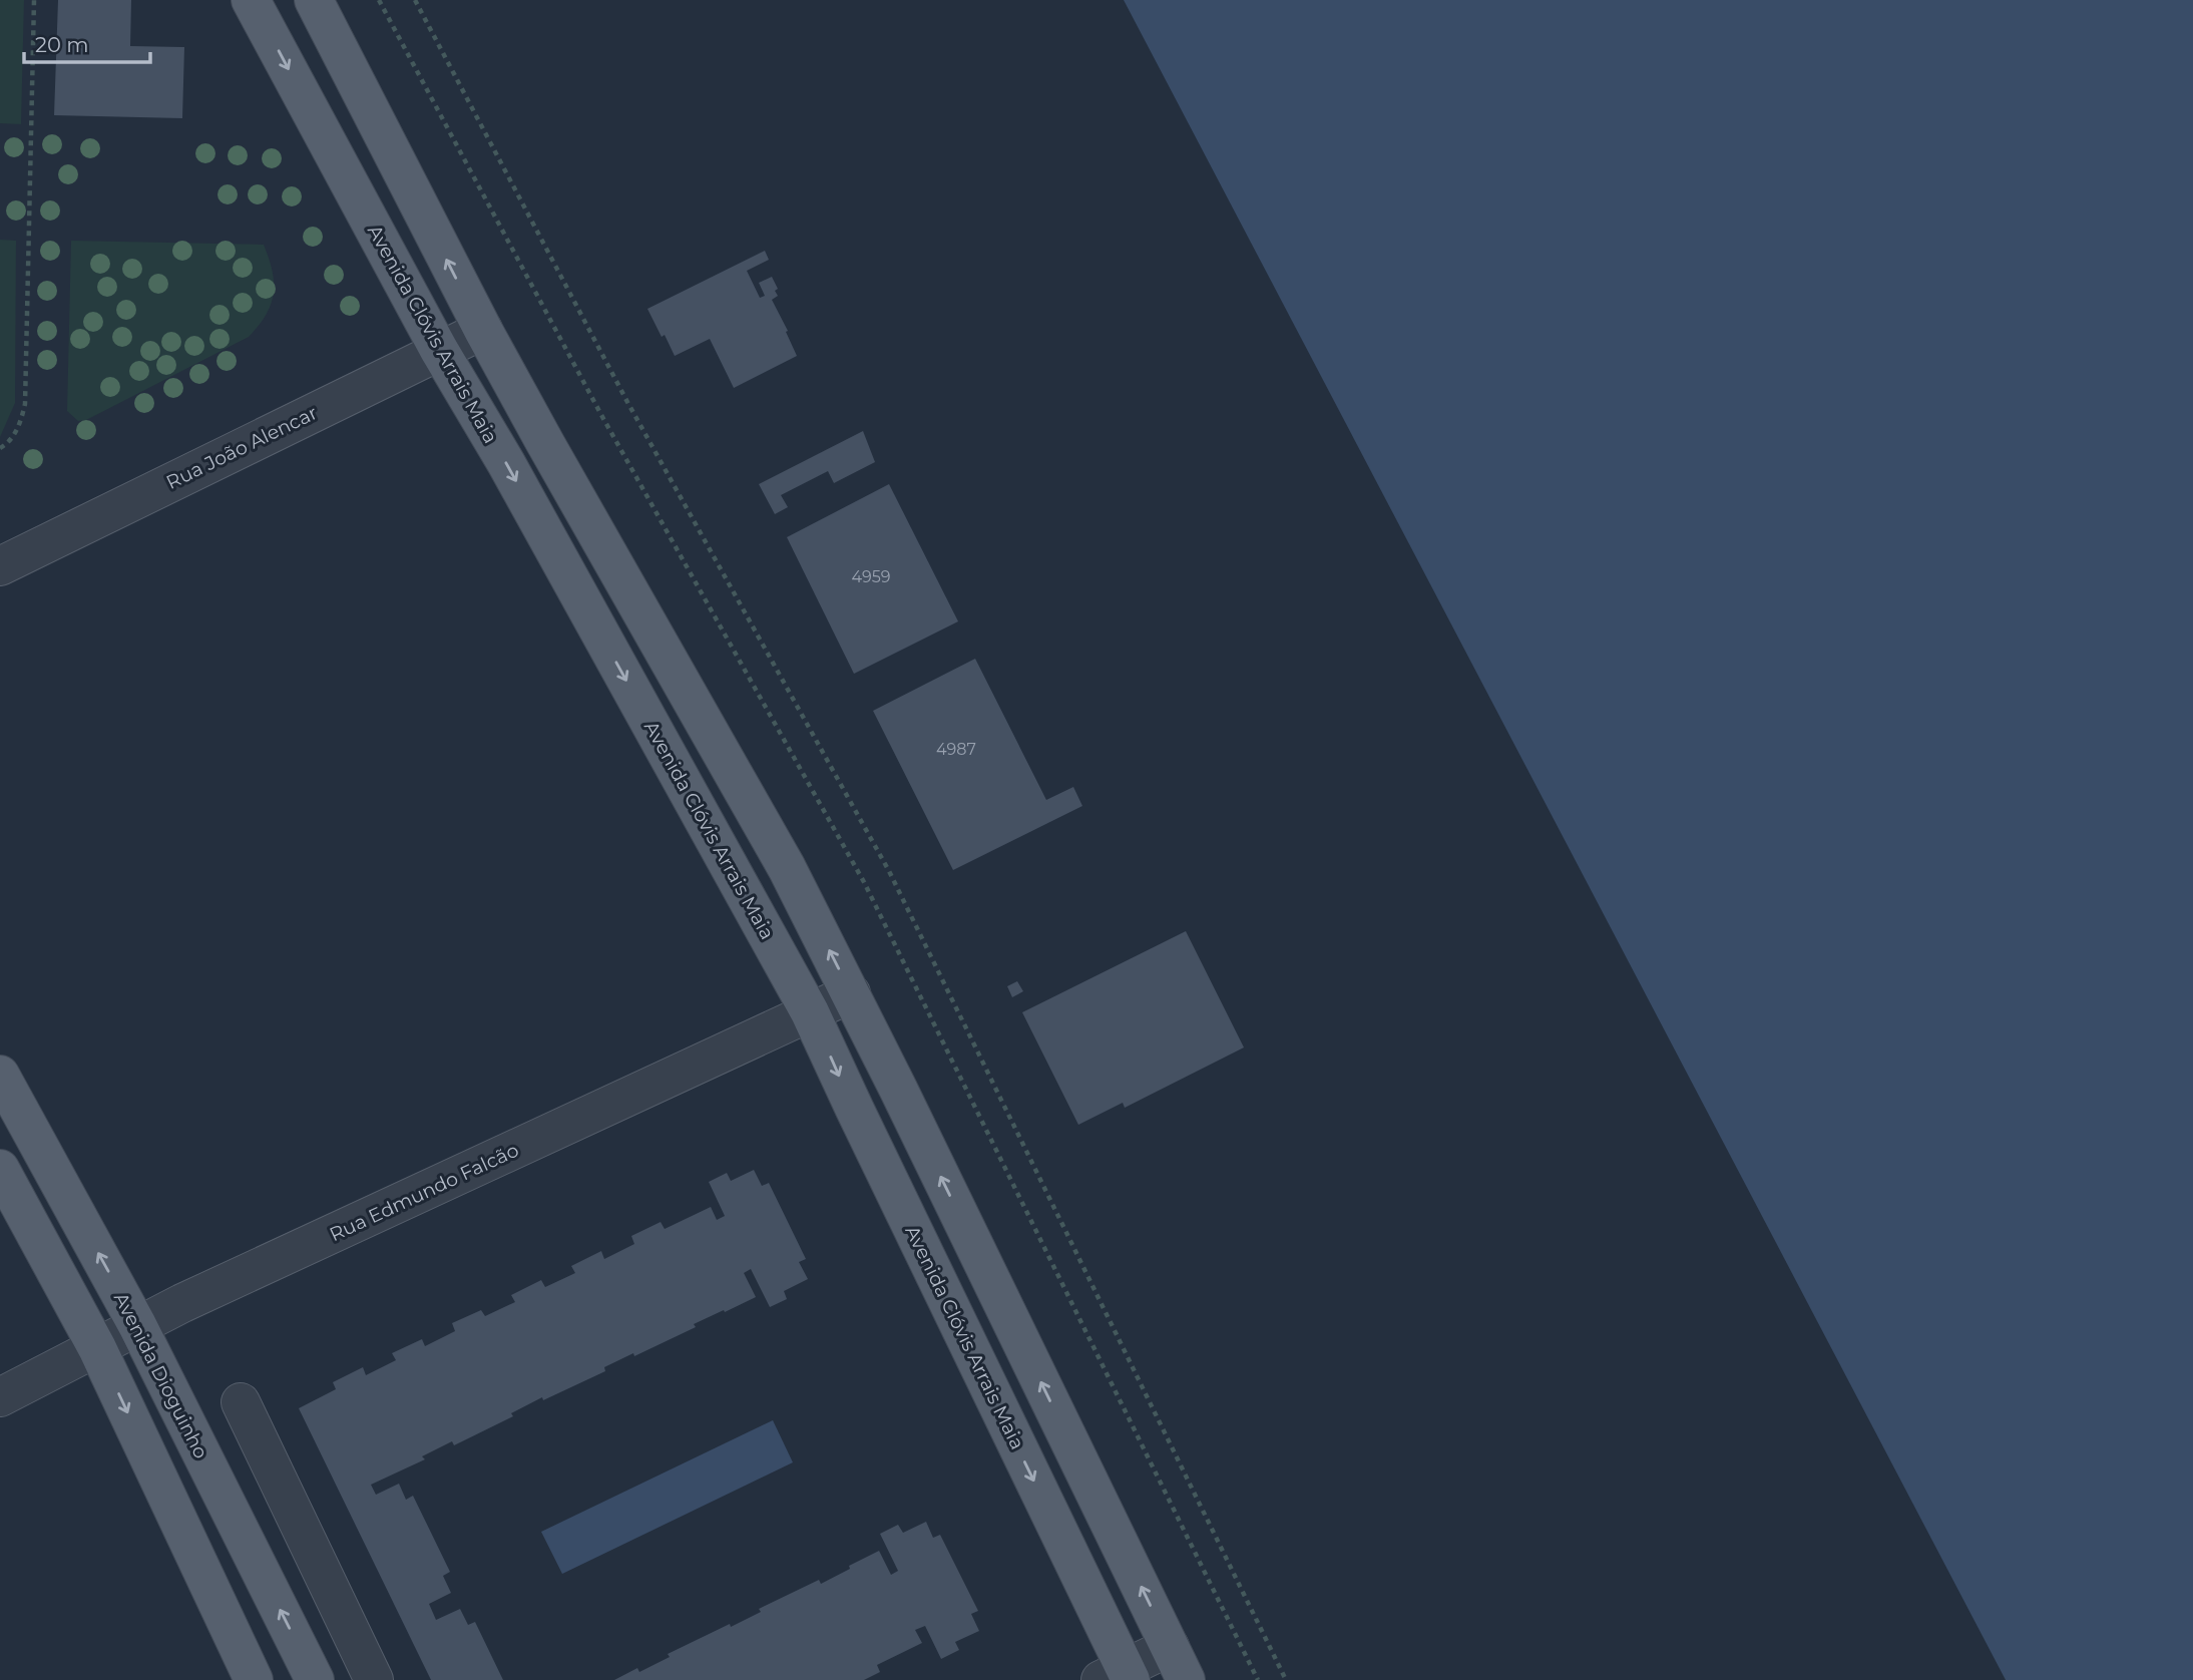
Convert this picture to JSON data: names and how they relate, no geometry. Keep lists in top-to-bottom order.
{
  "streets": {
    "main road": ["Avenida Clóvis Arrais Maia", "Avenida Dioguinho"],
    "street": ["Rua João Alencar", "Rua Edmundo Falcão"]
  },
  "crossings": [
    ["Avenida Clóvis Arrais Maia", "Rua João Alencar"],
    ["Avenida Clóvis Arrais Maia", "Rua Edmundo Falcão"],
    ["Rua Edmundo Falcão", "Avenida Dioguinho"]
  ],
  "house_numbers": ["4959", "4987"],
  "scale_bar": "20 m"
}
